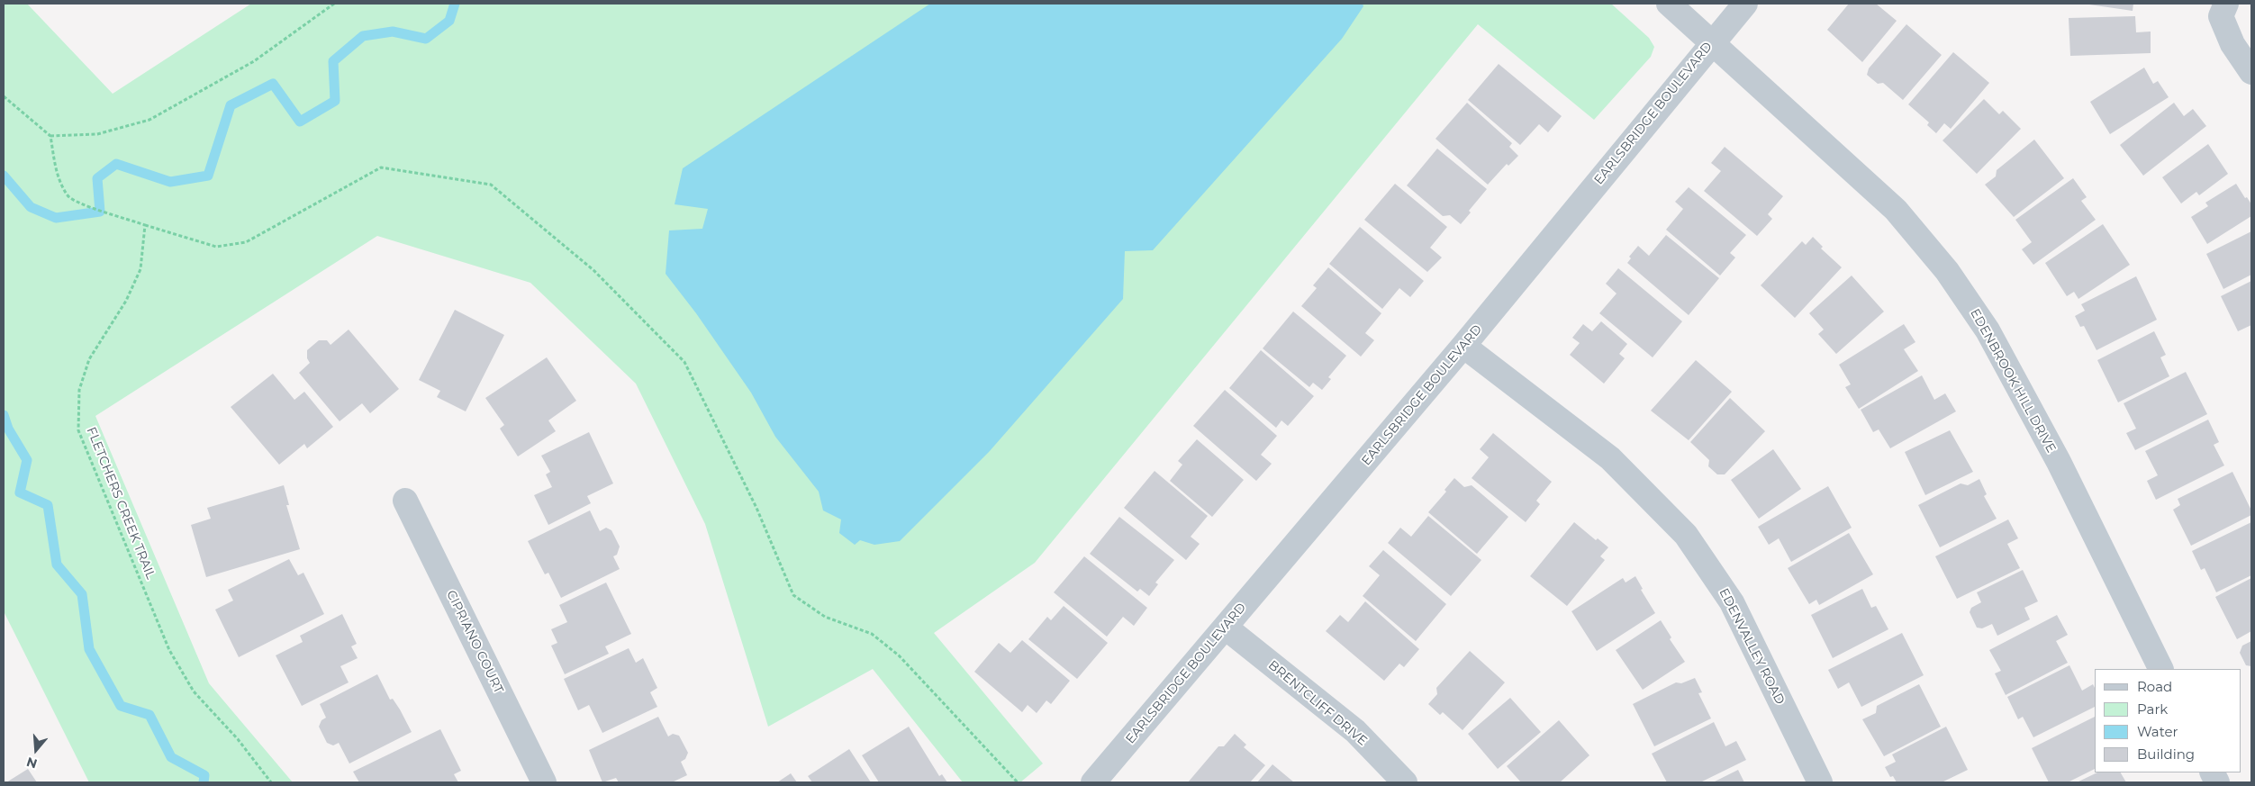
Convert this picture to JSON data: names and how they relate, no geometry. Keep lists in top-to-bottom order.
{
  "streets": {
    "street": [
      "EARLSBRIDGE BOULEVARD",
      "EDENBROOK HILL DRIVE",
      "CIPRIANO COURT",
      "EDENVALLEY ROAD",
      "BRENTCLIFF DRIVE"
    ],
    "path": ["FLETCHERS CREEK TRAIL"]
  },
  "crossings": [
    ["EARLSBRIDGE BOULEVARD", "EDENBROOK HILL DRIVE"],
    ["EARLSBRIDGE BOULEVARD", "EDENVALLEY ROAD"],
    ["EARLSBRIDGE BOULEVARD", "BRENTCLIFF DRIVE"]
  ],
  "legend": [
    "Road",
    "Park",
    "Water",
    "Building"
  ],
  "north": "bottom"
}
